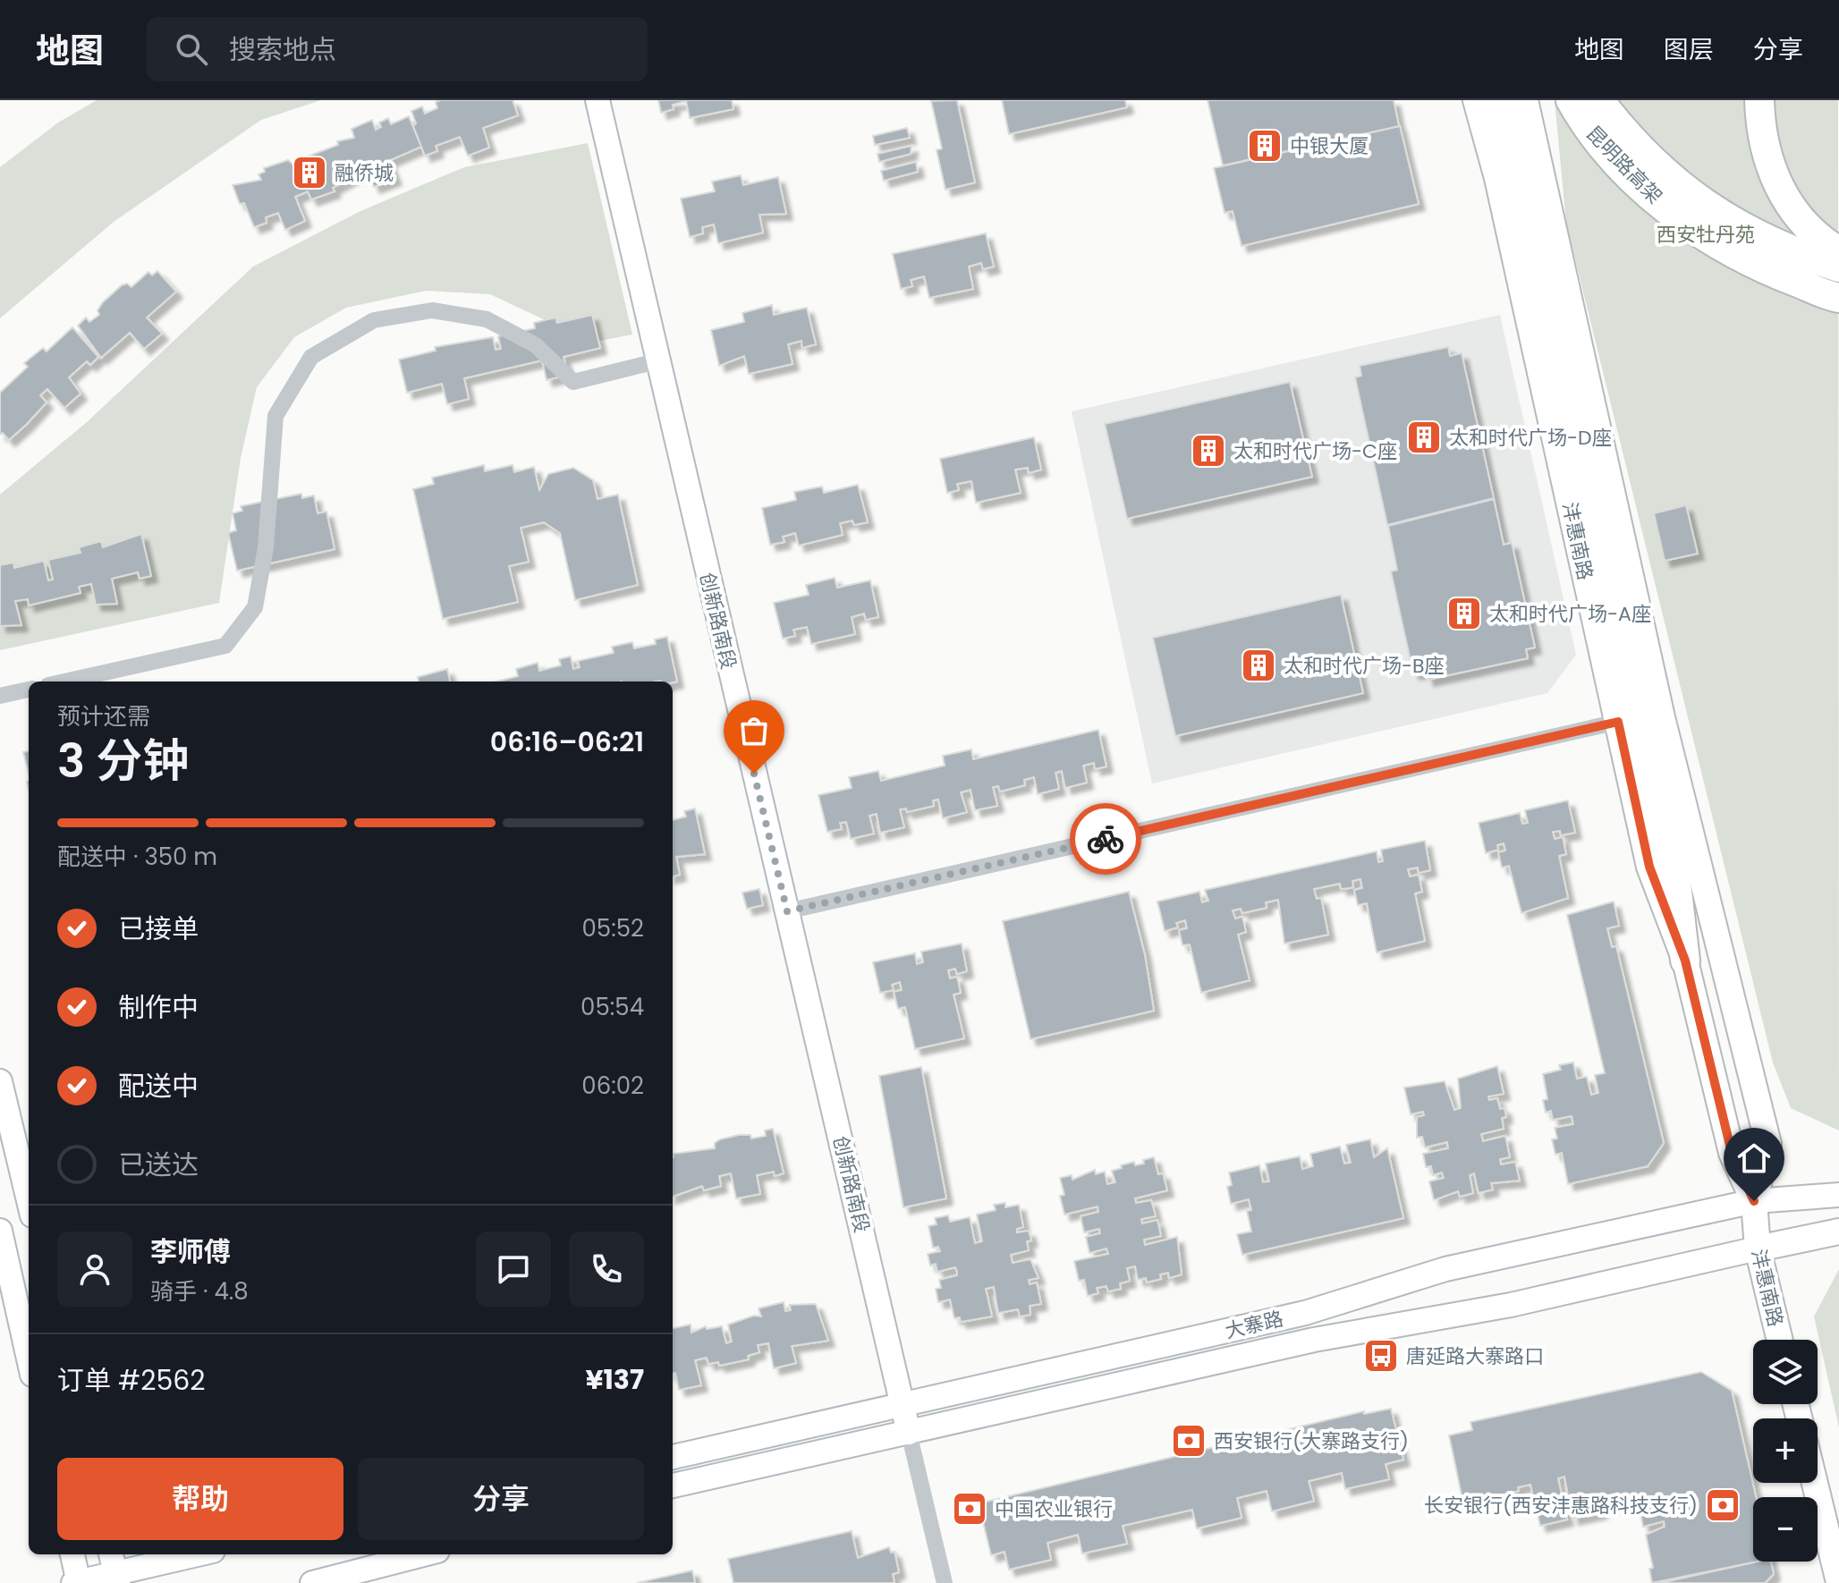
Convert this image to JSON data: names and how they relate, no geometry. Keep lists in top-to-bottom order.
{
  "streets": {
    "highway": ["昆明路高架"],
    "main road": ["沣惠南路", "创新路南段", "大寨路"]
  },
  "crossings": [
    ["沣惠南路", "大寨路"],
    ["创新路南段", "大寨路"]
  ],
  "parks": ["西安牡丹苑"],
  "places": {
    "building": [
      "中银大厦",
      "融侨城",
      "太和时代广场-D座",
      "太和时代广场-C座",
      "太和时代广场-A座",
      "太和时代广场-B座"
    ],
    "bus stop": ["唐延路大寨路口"],
    "bank": ["西安银行(大寨路支行)", "长安银行(西安沣惠路科技支行)", "中国农业银行"]
  },
  "page": {
    "header": "地图",
    "search": "搜索地点",
    "nav": ["地图", "图层", "分享"],
    "heading": ["3 分钟", "预计还需", "06:16–06:21"],
    "panel": [
      "李师傅",
      "骑手 · 4.8",
      "订单 #2562",
      "¥137"
    ],
    "bar": "配送中 · 350 m",
    "list": [
      ["已接单", "05:52"],
      ["制作中", "05:54"],
      ["配送中", "06:02"],
      "已送达"
    ],
    "map_buttons": ["+", "−"],
    "buttons": ["帮助", "分享"]
  }
}
